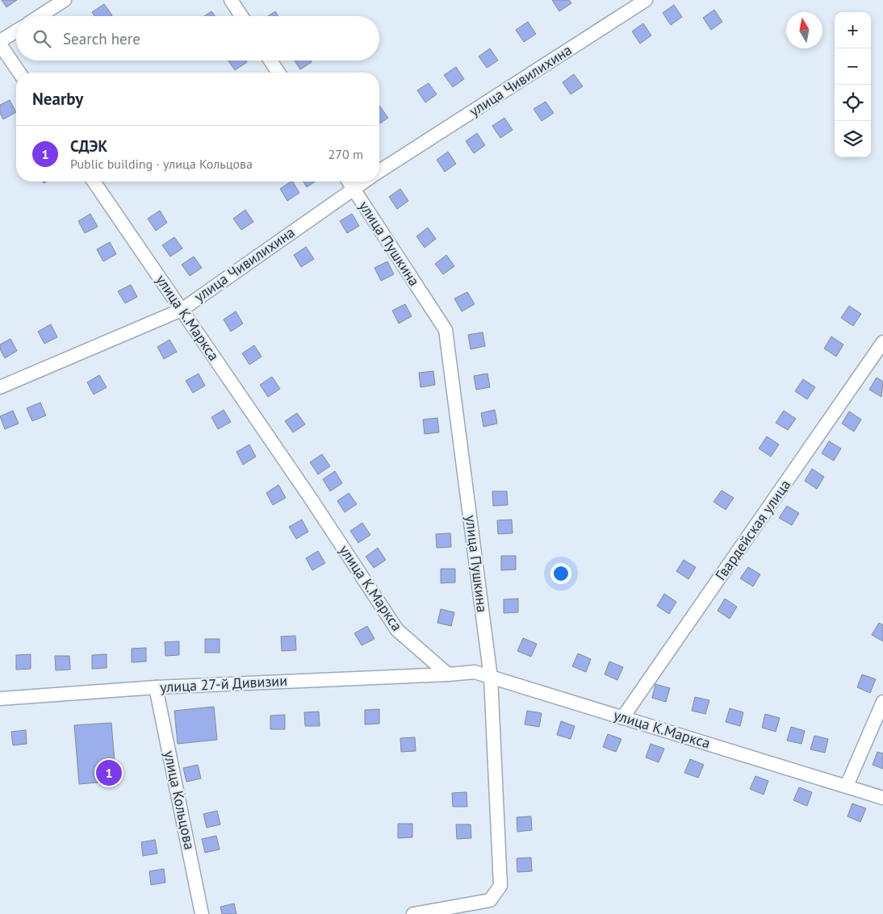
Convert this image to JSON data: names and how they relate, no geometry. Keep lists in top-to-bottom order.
{
  "streets": {
    "street": [
      "улица Чивилихина",
      "улица Пушкина",
      "улица К.Маркса",
      "Гвардейская улица",
      "улица 27-й Дивизии",
      "улица Кольцова"
    ]
  },
  "crossings": [
    ["улица Чивилихина", "улица Пушкина"],
    ["улица Чивилихина", "улица К.Маркса"],
    ["улица Пушкина", "улица К.Маркса"],
    ["улица К.Маркса", "Гвардейская улица"],
    ["улица К.Маркса", "улица 27-й Дивизии"],
    ["улица 27-й Дивизии", "улица Кольцова"]
  ],
  "north": "top",
  "page": {
    "map_buttons": ["+", "−"],
    "search": "Search here",
    "heading": "Nearby",
    "list": [
      {
        "mark": "1",
        "name": "СДЭК",
        "note": "Public building · улица Кольцова",
        "value": "270 m"
      }
    ],
    "pins": "1"
  }
}
